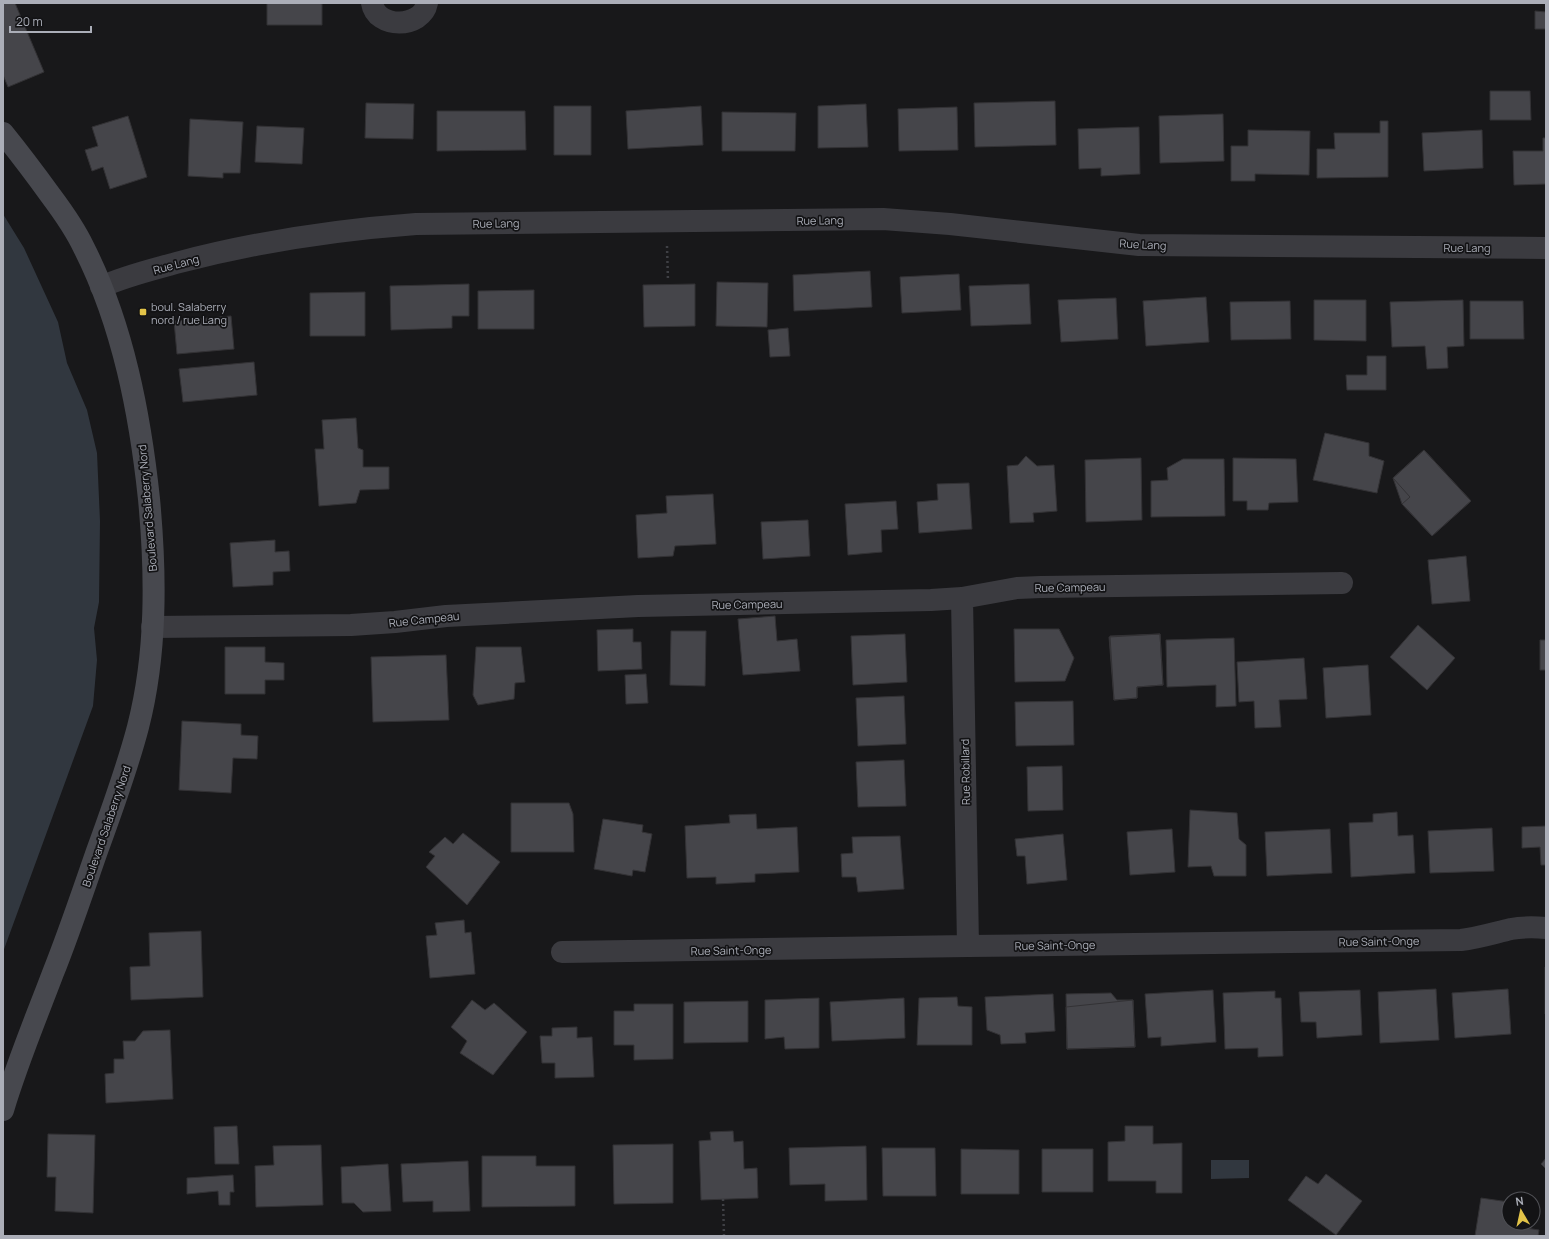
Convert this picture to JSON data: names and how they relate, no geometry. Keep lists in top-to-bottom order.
{
  "streets": {
    "street": [
      "Rue Lang",
      "Boulevard Salaberry Nord",
      "Rue Campeau",
      "Rue Robillard",
      "Rue Saint-Onge"
    ]
  },
  "crossings": [
    ["Rue Lang", "Boulevard Salaberry Nord"],
    ["Boulevard Salaberry Nord", "Rue Campeau"],
    ["Rue Campeau", "Rue Robillard"],
    ["Rue Robillard", "Rue Saint-Onge"]
  ],
  "places": {
    "transit": ["boul. Salaberry nord / rue Lang"]
  },
  "scale_bar": "20 m",
  "north": "top"
}
